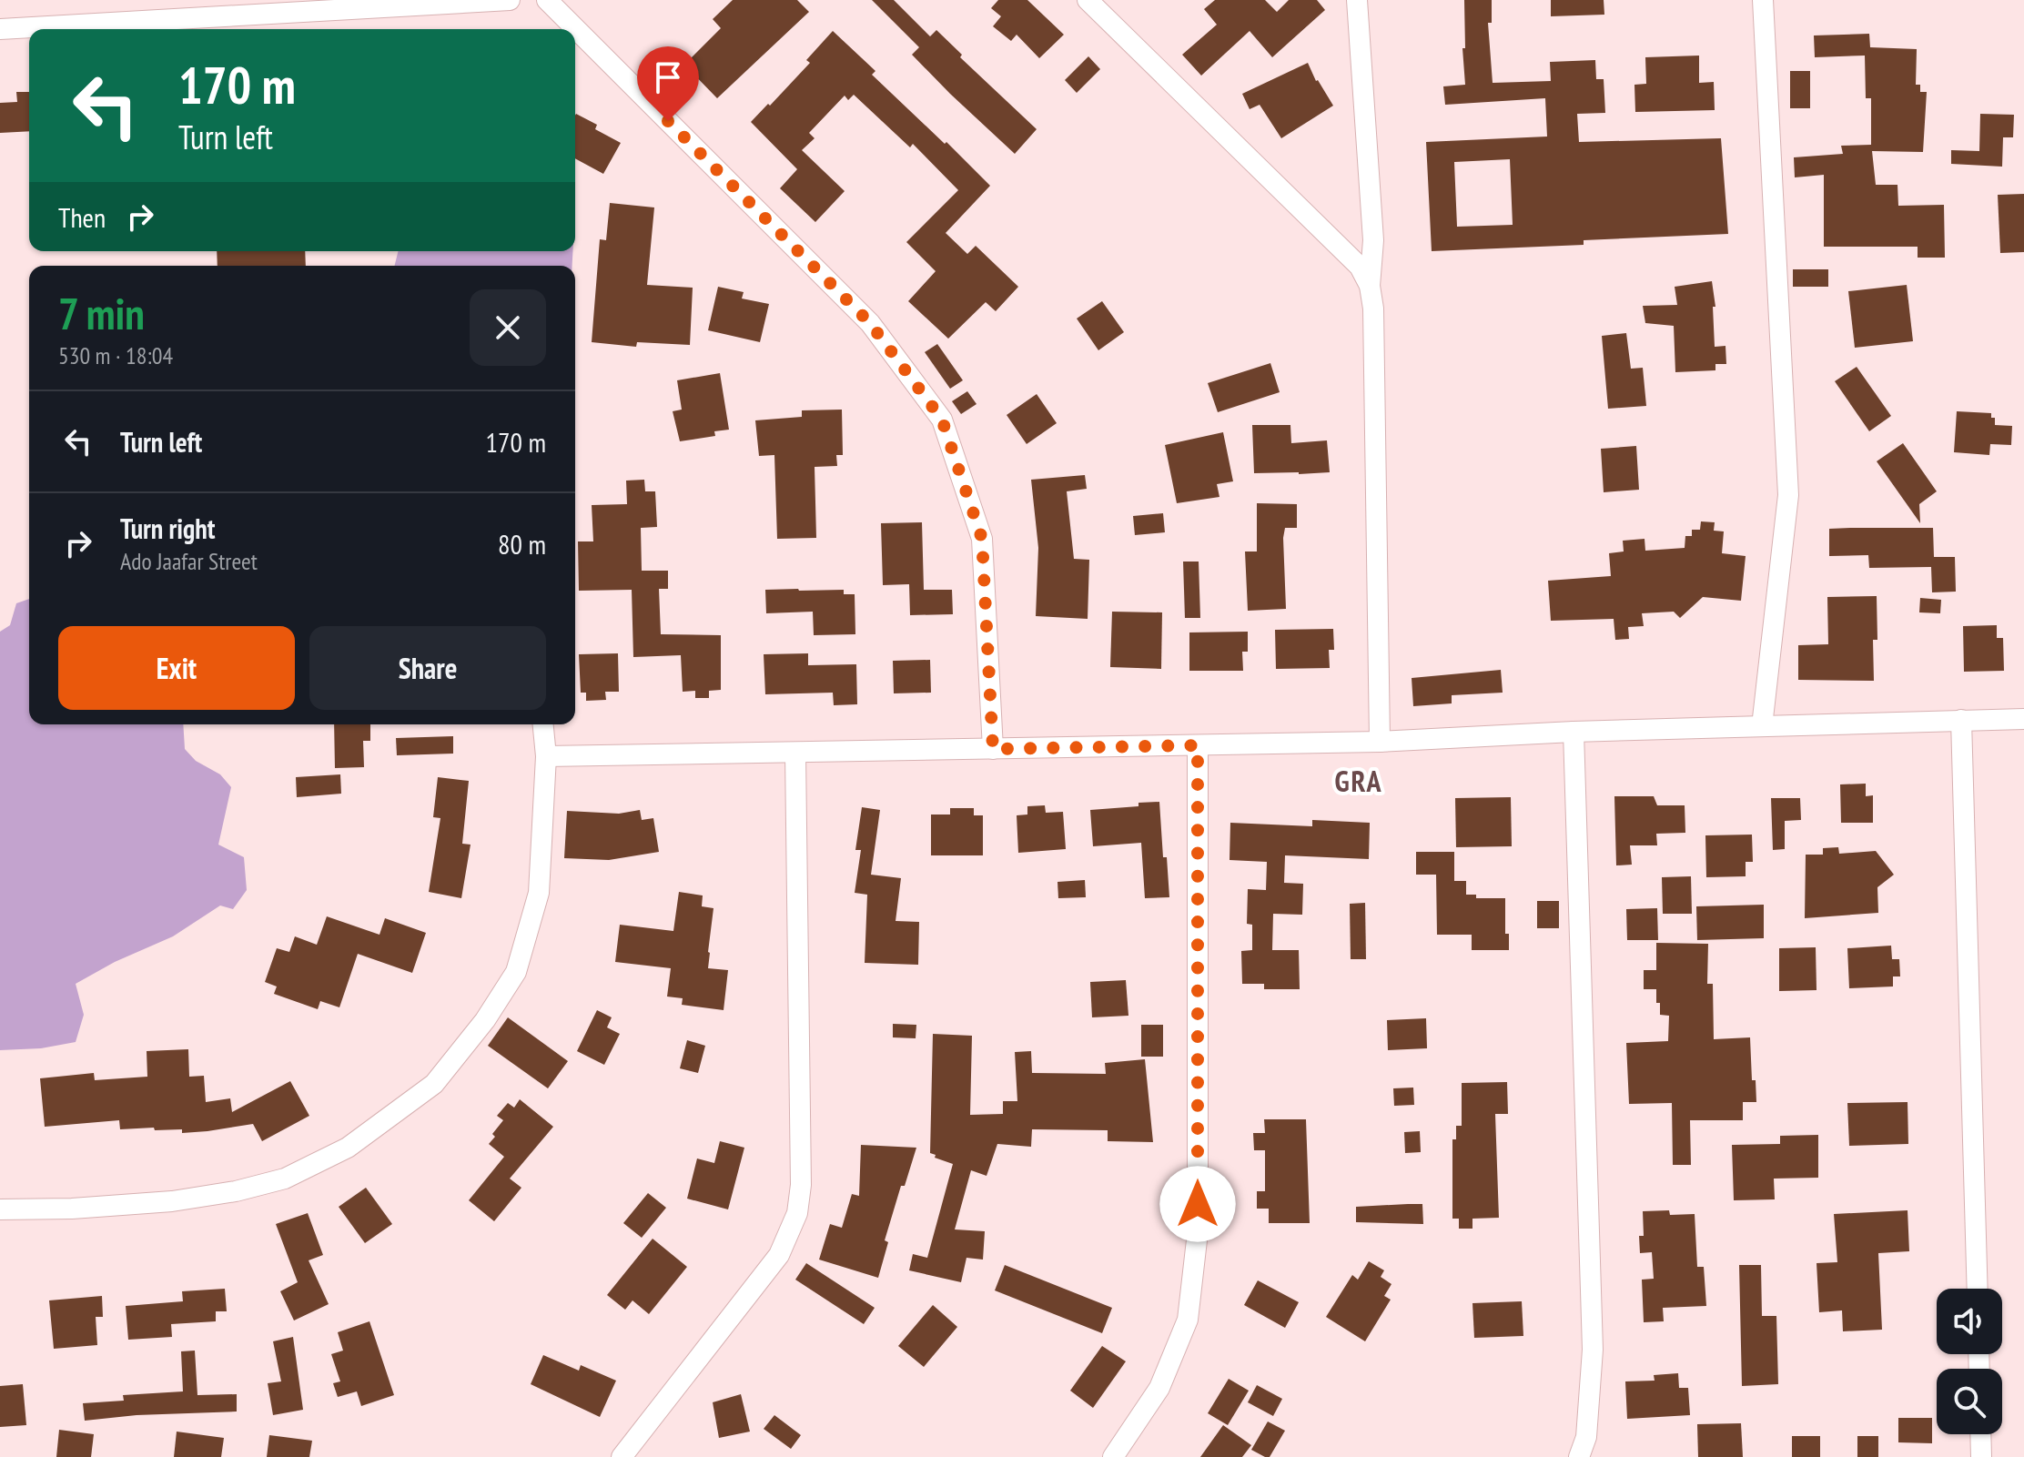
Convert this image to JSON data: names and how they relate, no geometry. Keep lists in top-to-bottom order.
{
  "districts": ["GRA"],
  "page": {
    "turn": ["170 m", "Turn left"],
    "then": "Then",
    "heading": ["7 min", "530 m · 18:04"],
    "list": [
      {
        "name": "Turn left",
        "value": "170 m"
      },
      {
        "name": "Turn right",
        "note": "Ado Jaafar Street",
        "value": "80 m"
      }
    ],
    "buttons": ["Exit", "Share"]
  }
}
